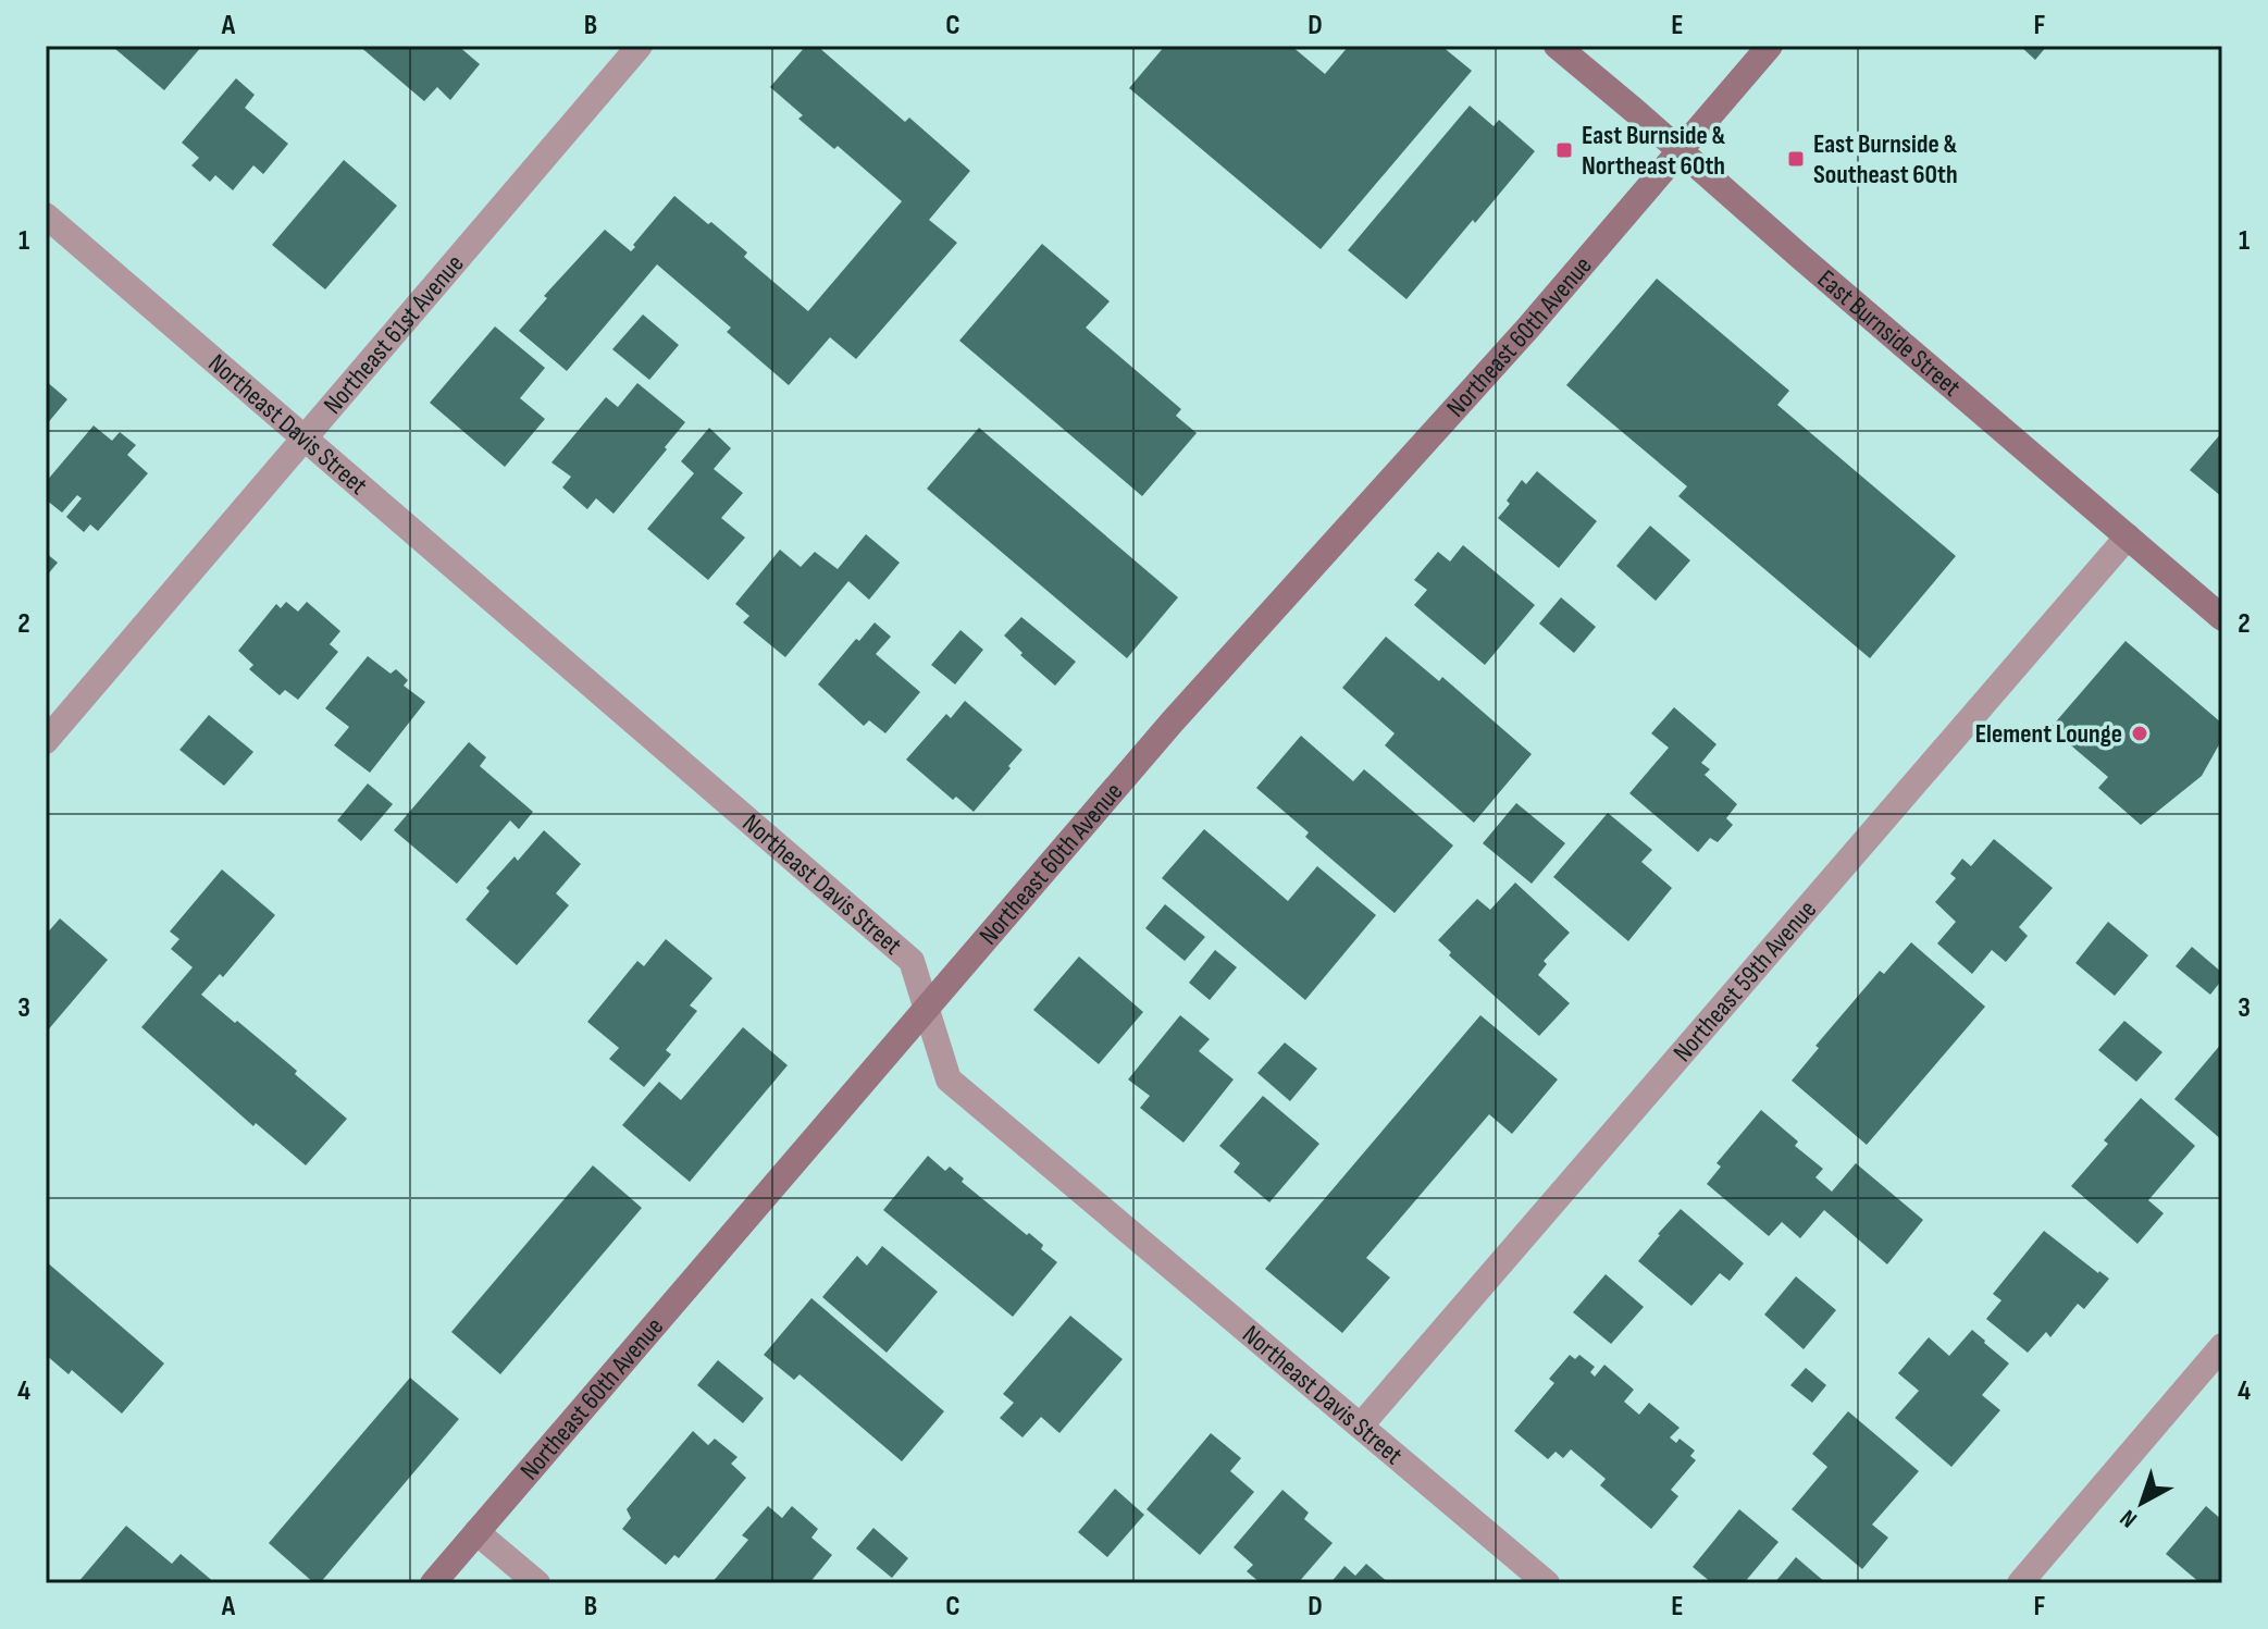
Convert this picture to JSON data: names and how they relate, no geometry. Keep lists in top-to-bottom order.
{
  "streets": {
    "main road": ["East Burnside Street", "Northeast 60th Avenue"],
    "street": ["Northeast 61st Avenue", "Northeast Davis Street", "Northeast 59th Avenue"]
  },
  "crossings": [
    ["East Burnside Street", "Northeast 60th Avenue"],
    ["East Burnside Street", "Northeast 59th Avenue"],
    ["Northeast 61st Avenue", "Northeast Davis Street"],
    ["Northeast 60th Avenue", "Northeast Davis Street"],
    ["Northeast Davis Street", "Northeast 59th Avenue"]
  ],
  "places": {
    "transit": ["East Burnside & Northeast 60th", "East Burnside & Southeast 60th"],
    "other": ["Element Lounge"]
  },
  "north": "bottom left",
  "grid": {
    "columns": [
      "A",
      "B",
      "C",
      "D",
      "E",
      "F"
    ],
    "rows": [
      "1",
      "2",
      "3",
      "4"
    ]
  }
}
